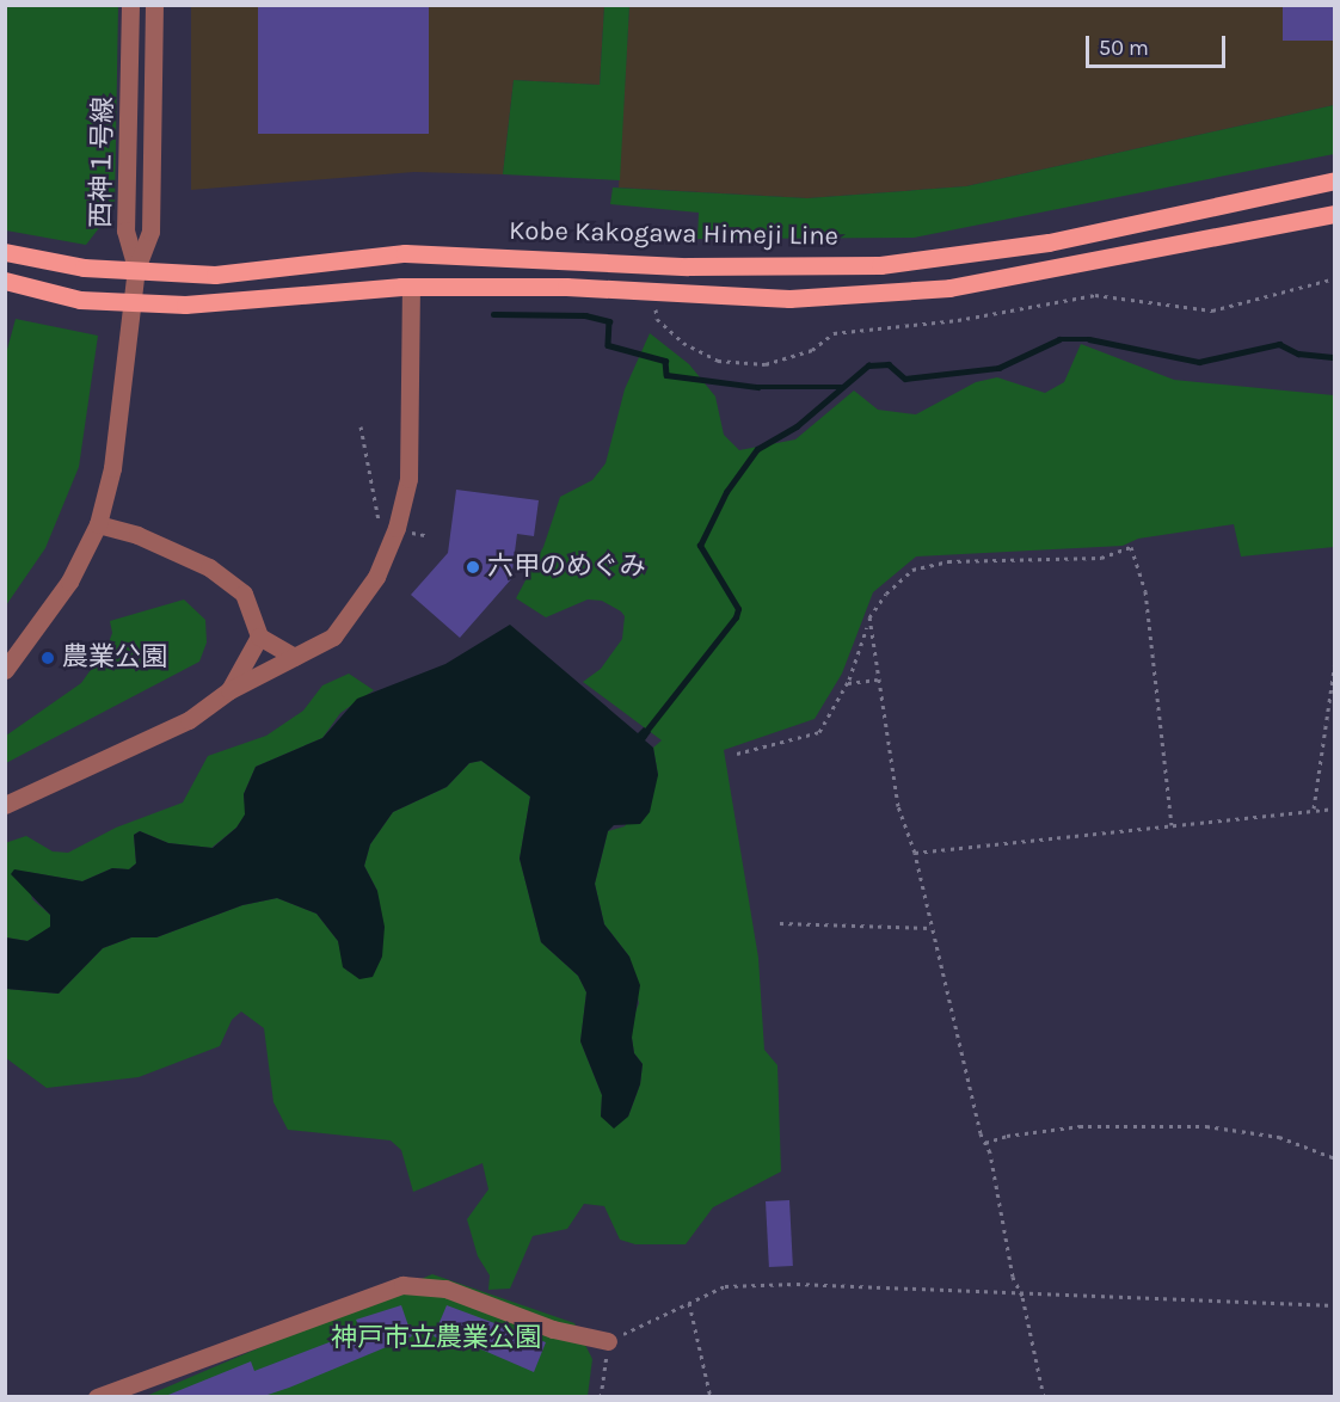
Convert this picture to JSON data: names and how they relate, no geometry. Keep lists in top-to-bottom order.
{
  "streets": {
    "main road": ["Kobe Kakogawa Himeji Line"],
    "street": ["西神１号線"]
  },
  "crossings": [
    ["西神１号線", "Kobe Kakogawa Himeji Line"]
  ],
  "parks": ["神戸市立農業公園"],
  "places": ["六甲のめぐみ", "農業公園"],
  "scale_bar": "50 m"
}
